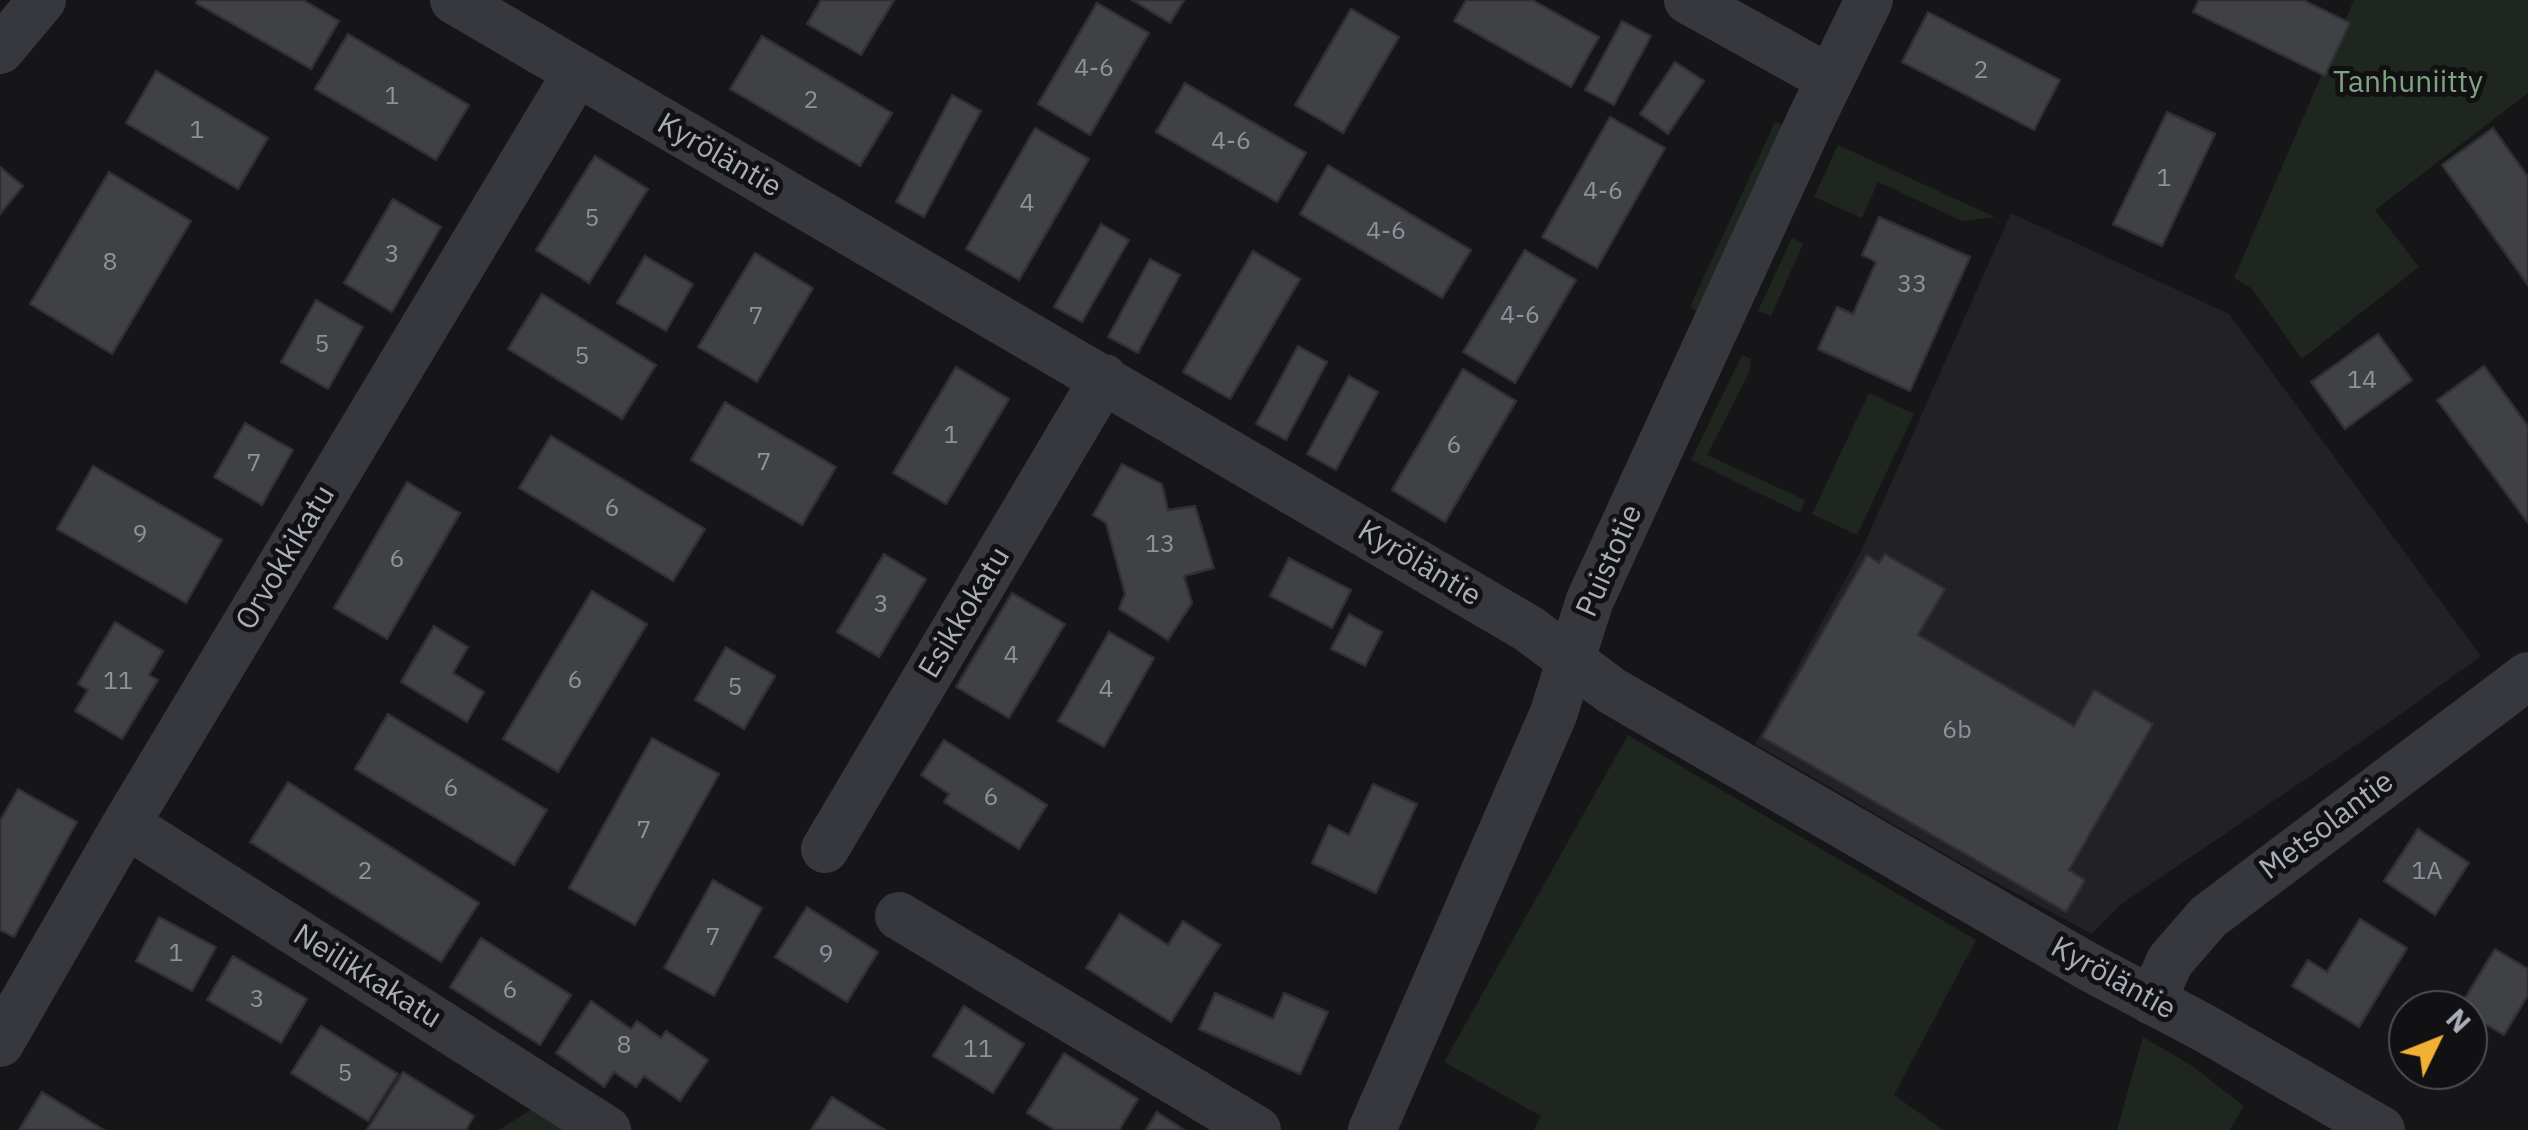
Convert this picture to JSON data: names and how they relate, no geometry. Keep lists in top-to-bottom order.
{
  "streets": {
    "street": [
      "Kyröläntie",
      "Orvokkikatu",
      "Puistotie",
      "Esikkokatu",
      "Metsolantie",
      "Neilikkakatu"
    ]
  },
  "crossings": [
    ["Kyröläntie", "Orvokkikatu"],
    ["Kyröläntie", "Puistotie"],
    ["Kyröläntie", "Esikkokatu"],
    ["Kyröläntie", "Metsolantie"],
    ["Orvokkikatu", "Neilikkakatu"]
  ],
  "parks": ["Tanhuniitty"],
  "house_numbers": [
    "4-6",
    "2",
    "1",
    "2",
    "1",
    "4-6",
    "1",
    "4-6",
    "4",
    "5",
    "4-6",
    "3",
    "8",
    "33",
    "4-6",
    "7",
    "5",
    "5",
    "14",
    "1",
    "6",
    "7",
    "7",
    "6",
    "9",
    "13",
    "6",
    "3",
    "4",
    "6",
    "11",
    "5",
    "4",
    "6b",
    "6",
    "6",
    "7",
    "2",
    "1A",
    "7",
    "1",
    "9",
    "6",
    "3",
    "8",
    "11",
    "5"
  ],
  "north": "top right"
}
